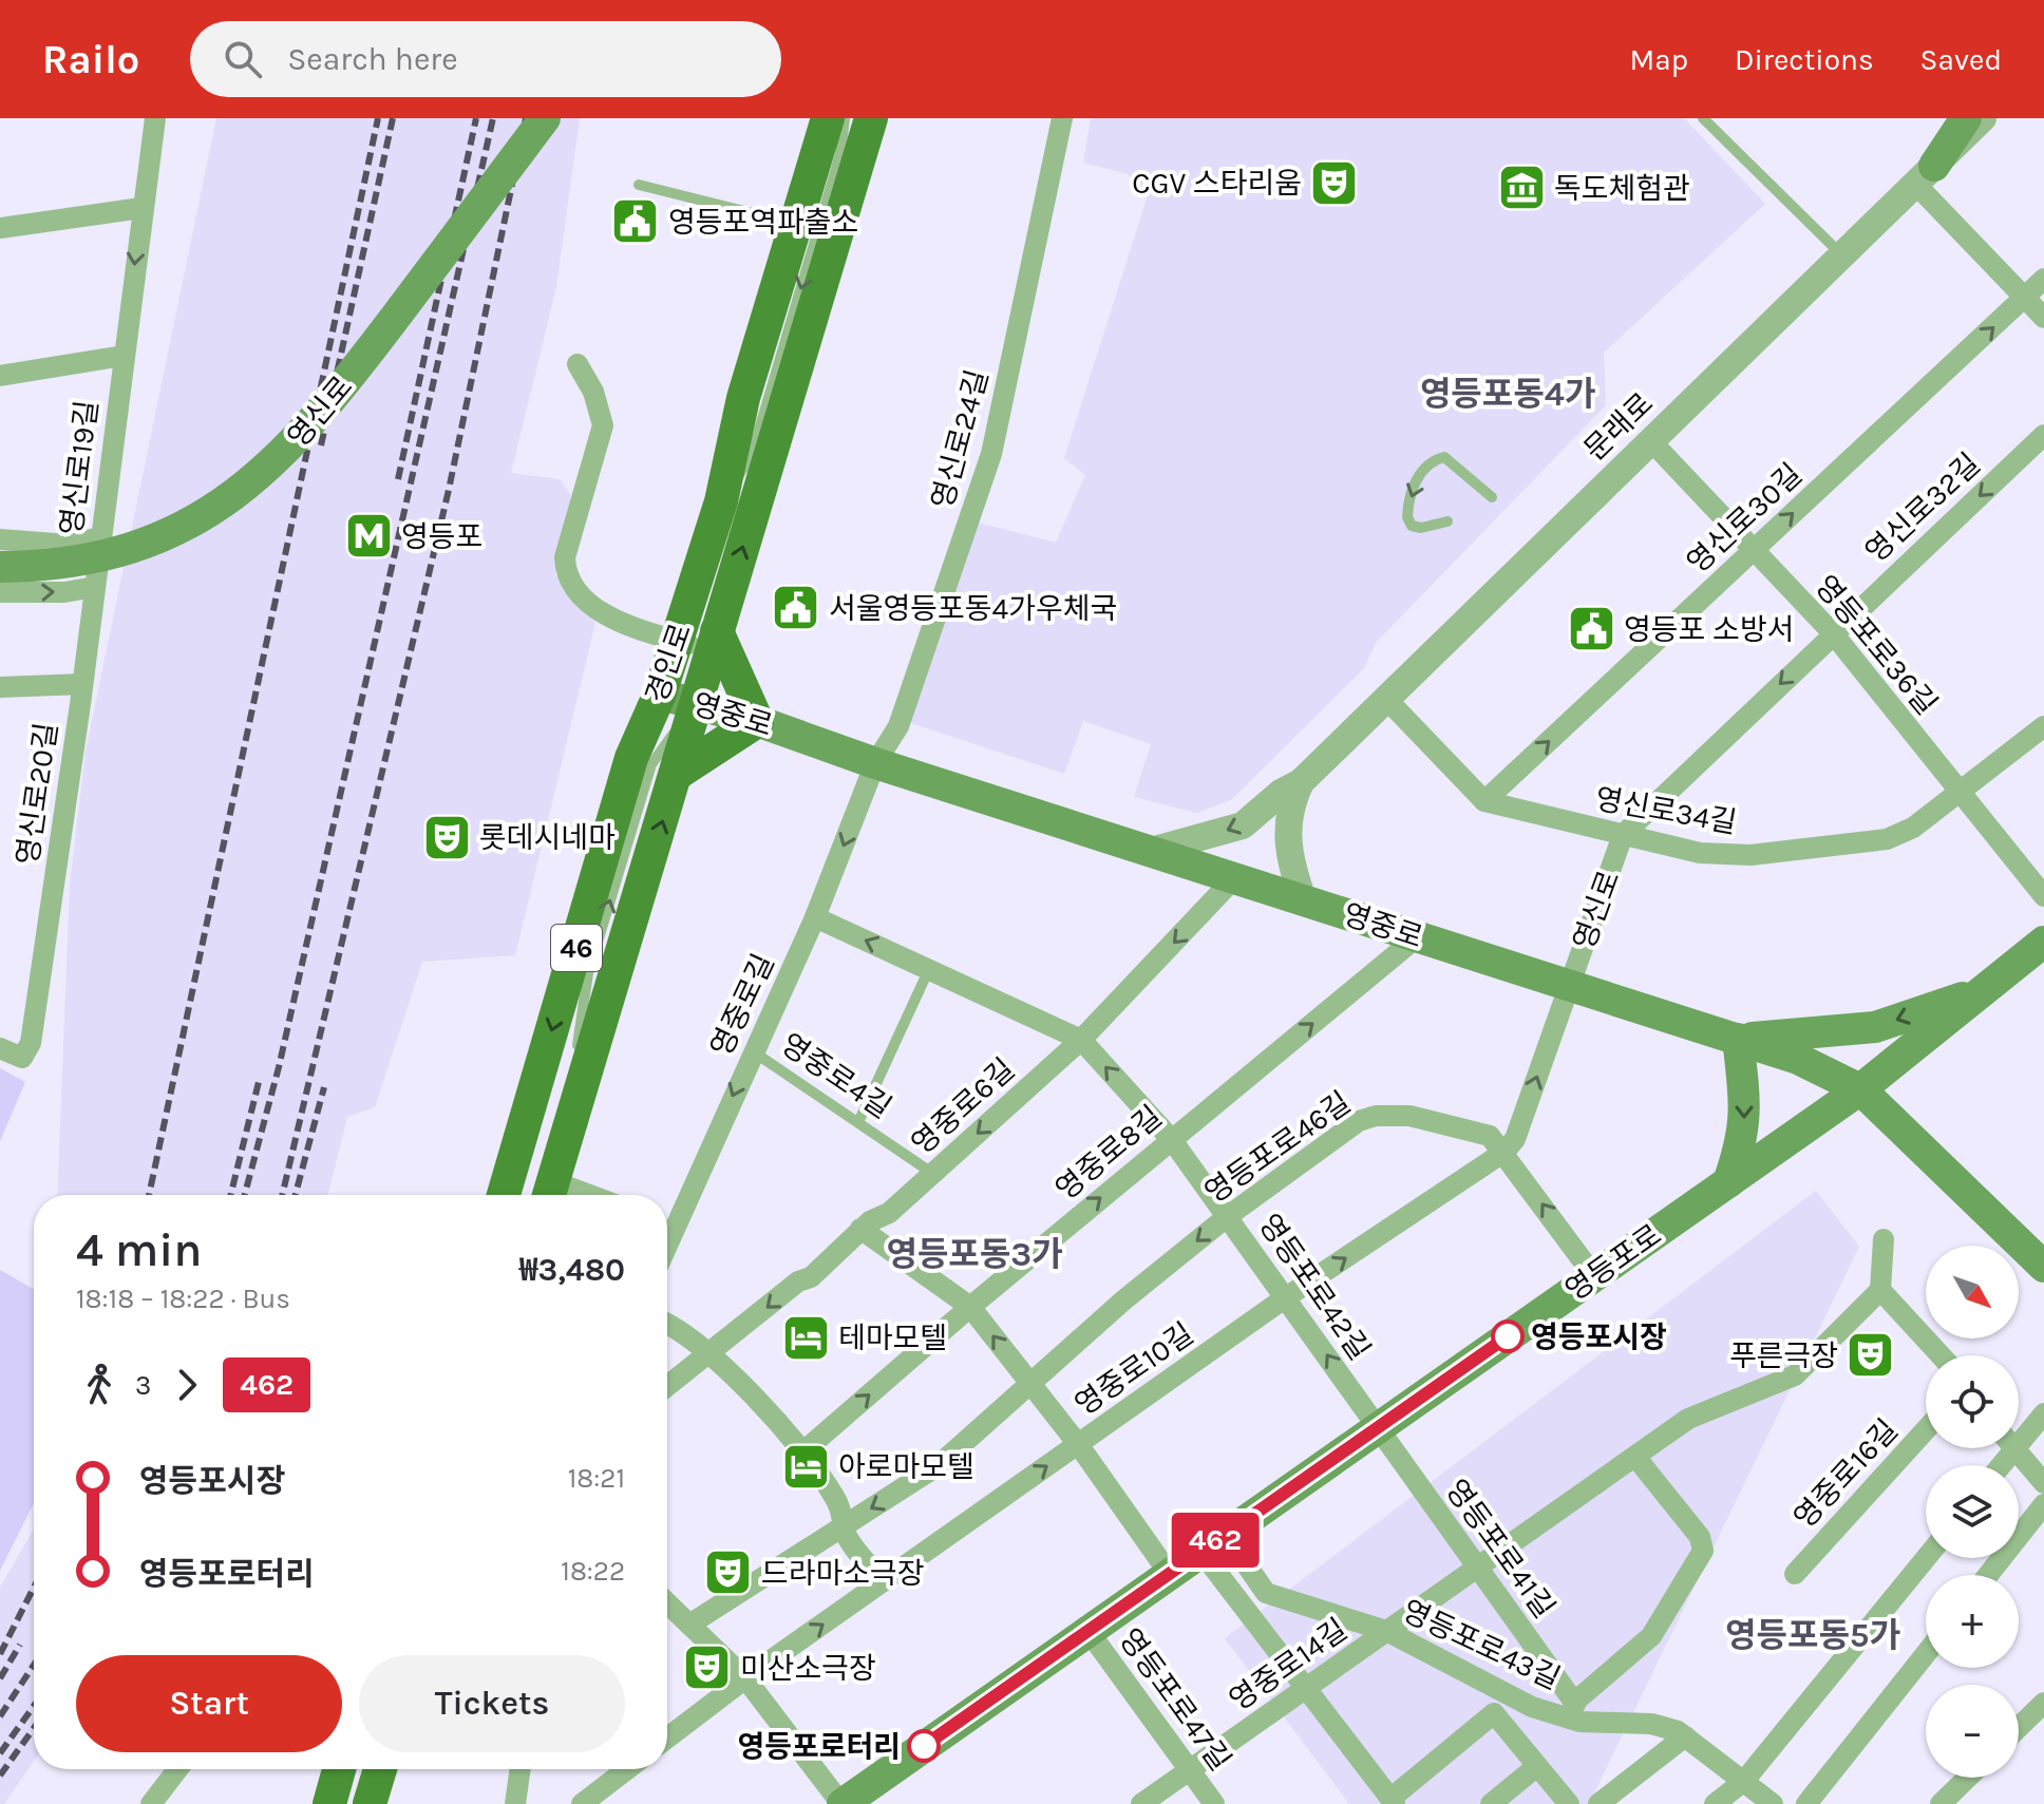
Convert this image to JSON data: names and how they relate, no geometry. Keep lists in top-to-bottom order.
{
  "streets": {
    "main road": [
      "영신로",
      "경인로",
      "영중로",
      "46",
      "영등포로"
    ],
    "street": [
      "문래로",
      "영신로24길",
      "영신로19길",
      "영신로32길",
      "영신로30길",
      "영등포로36길",
      "영신로20길",
      "영신로34길",
      "영중로길",
      "영중로6길",
      "영등포로46길",
      "영중로8길",
      "영등포로42길",
      "영중로10길",
      "영중로16길",
      "영등포로41길",
      "영등포로43길",
      "영중로14길",
      "영등포로47길"
    ],
    "lane": ["영중로4길"]
  },
  "crossings": [
    ["영신로", "영신로32길"],
    ["영신로", "영중로"],
    ["영신로", "영신로34길"],
    ["영신로", "영중로10길"],
    ["문래로", "영등포로36길"],
    ["문래로", "영중로"],
    ["영신로24길", "영중로"],
    ["영신로24길", "영중로길"],
    ["영신로19길", "영신로20길"],
    ["영신로32길", "영등포로36길"],
    ["영신로32길", "영신로34길"],
    ["영신로30길", "영등포로36길"],
    ["영신로30길", "영신로34길"],
    ["영등포로36길", "영신로34길"],
    ["경인로", "영중로"],
    ["영중로", "영중로길"],
    ["영중로", "영중로6길"],
    ["영중로", "영중로8길"],
    ["영중로", "영등포로"],
    ["영중로", "영중로10길"],
    ["영중로길", "영중로4길"],
    ["영중로길", "영등포로42길"],
    ["영중로4길", "영중로6길"],
    ["영중로6길", "영등포로42길"],
    ["영등포로46길", "영등포로"],
    ["영등포로46길", "영등포로42길"],
    ["영등포로46길", "영중로10길"],
    ["영중로8길", "영등포로42길"],
    ["영등포로", "영등포로42길"],
    ["영등포로", "영등포로41길"],
    ["영등포로", "영등포로43길"],
    ["영등포로", "영등포로47길"],
    ["영등포로42길", "영중로10길"],
    ["영등포로42길", "영등포로41길"],
    ["영등포로41길", "영등포로43길"],
    ["영등포로41길", "영중로14길"],
    ["영등포로43길", "영중로14길"],
    ["영중로14길", "영등포로47길"]
  ],
  "one_way": [
    "영신로32길",
    "영신로30길",
    "영중로길",
    "영중로6길",
    "영중로8길",
    "영등포로42길",
    "영중로10길"
  ],
  "districts": ["영등포동4가", "영등포동3가", "영등포동5가"],
  "places": {
    "theatre": [
      "CGV 스타리움",
      "롯데시네마",
      "푸른극장",
      "드라마소극장",
      "미산소극장"
    ],
    "museum": ["독도체험관"],
    "public building": ["영등포역파출소", "서울영등포동4가우체국", "영등포 소방서"],
    "metro station": ["영등포"],
    "other": ["영등포시장", "영등포로터리"],
    "hotel": ["테마모텔", "아로마모텔"]
  },
  "lines": ["bus line 462"],
  "north": "bottom right",
  "page": {
    "header": "Railo",
    "search": "Search here",
    "nav": ["Map", "Directions", "Saved"],
    "on_map": "462",
    "heading": ["4 min", "18:18 – 18:22 · Bus", "₩3,480"],
    "map_buttons": ["+", "−"],
    "legs": ["3", "462"],
    "list": [
      {
        "name": "영등포시장",
        "value": "18:21"
      },
      {
        "name": "영등포로터리",
        "value": "18:22"
      }
    ],
    "buttons": ["Start", "Tickets"]
  }
}
